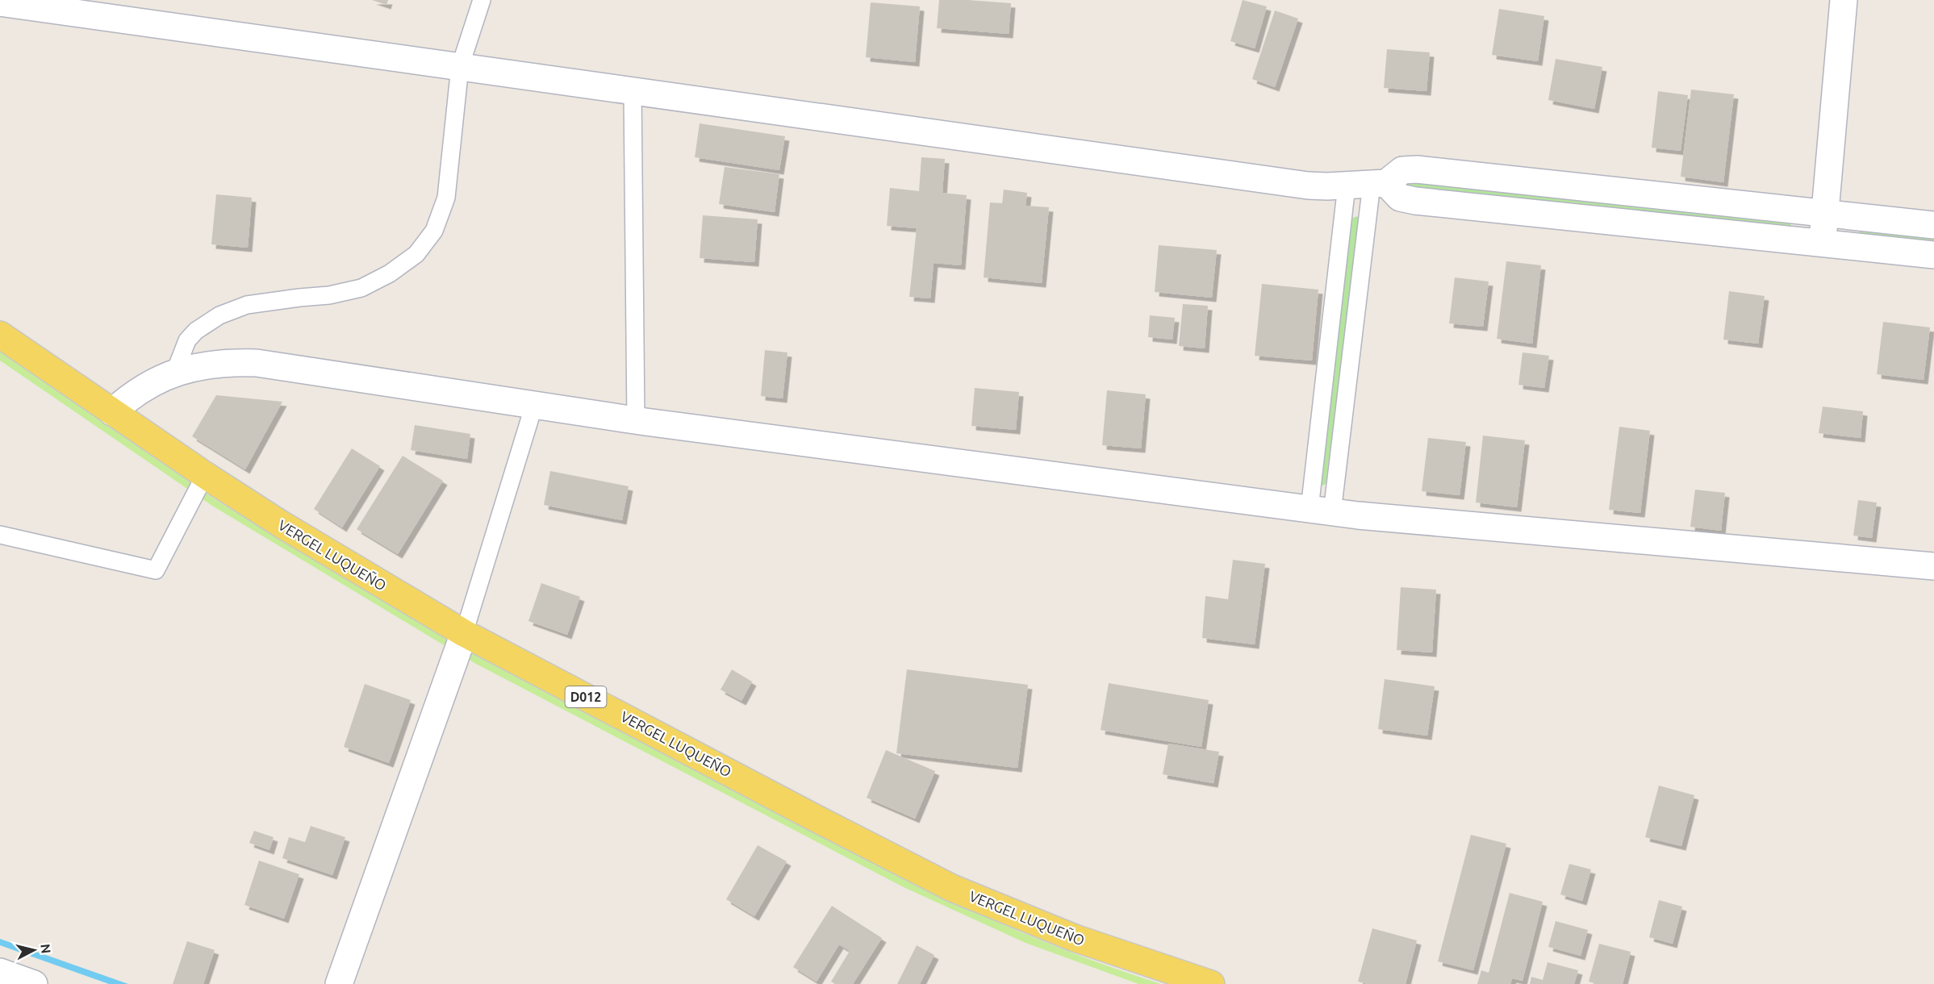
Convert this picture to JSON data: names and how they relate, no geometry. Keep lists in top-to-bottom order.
{
  "streets": {
    "main road": ["VERGEL LUQUEÑO", "D012"]
  },
  "north": "right"
}
